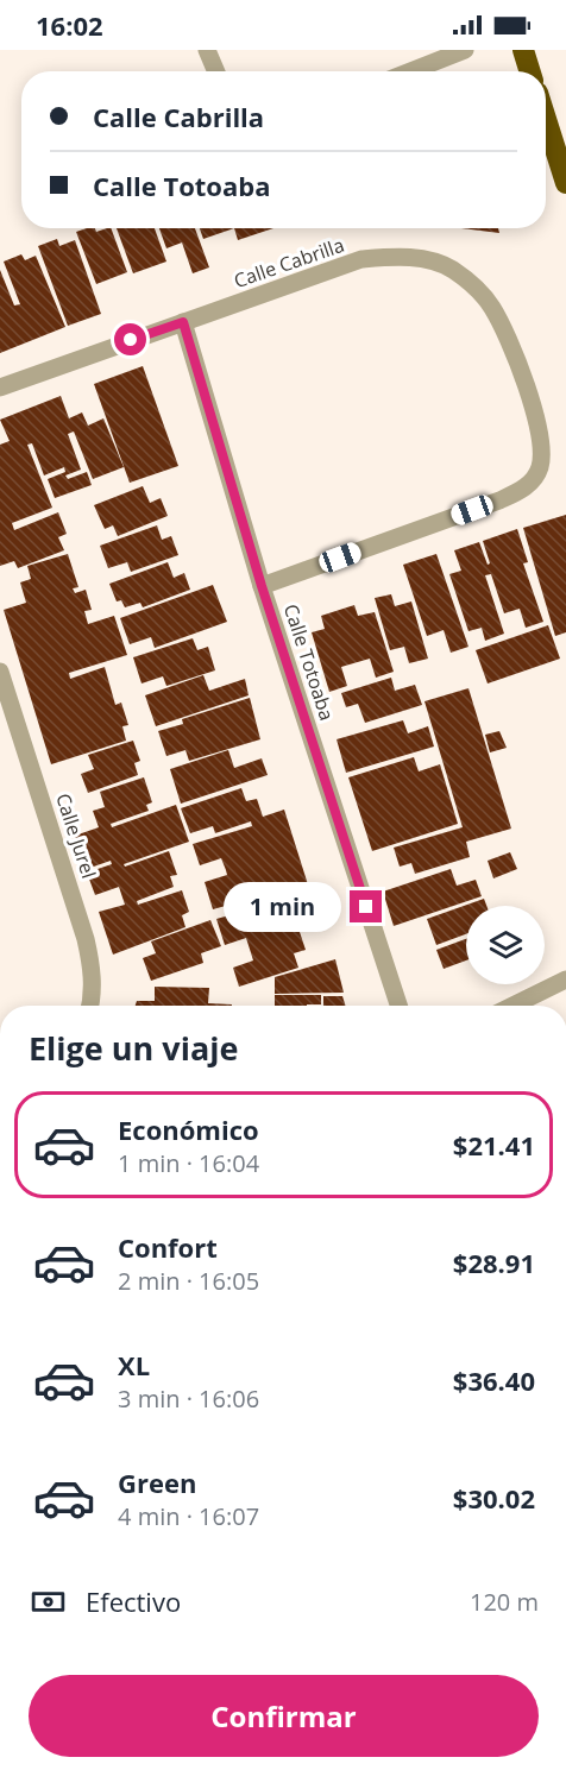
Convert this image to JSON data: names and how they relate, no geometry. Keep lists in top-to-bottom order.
{
  "streets": {
    "street": ["Calle Cabrilla", "Calle Totoaba", "Calle Jurel"]
  },
  "crossings": [
    ["Calle Cabrilla", "Calle Totoaba"]
  ],
  "page": {
    "status": "16:02",
    "banner": ["Calle Cabrilla", "Calle Totoaba"],
    "bubble": "1 min",
    "heading": "Elige un viaje",
    "list": [
      {
        "name": "Económico",
        "note": "1 min · 16:04",
        "value": "$21.41"
      },
      {
        "name": "Confort",
        "note": "2 min · 16:05",
        "value": "$28.91"
      },
      {
        "name": "XL",
        "note": "3 min · 16:06",
        "value": "$36.40"
      },
      {
        "name": "Green",
        "note": "4 min · 16:07",
        "value": "$30.02"
      }
    ],
    "pay": ["Efectivo", "120 m"],
    "buttons": "Confirmar"
  }
}
